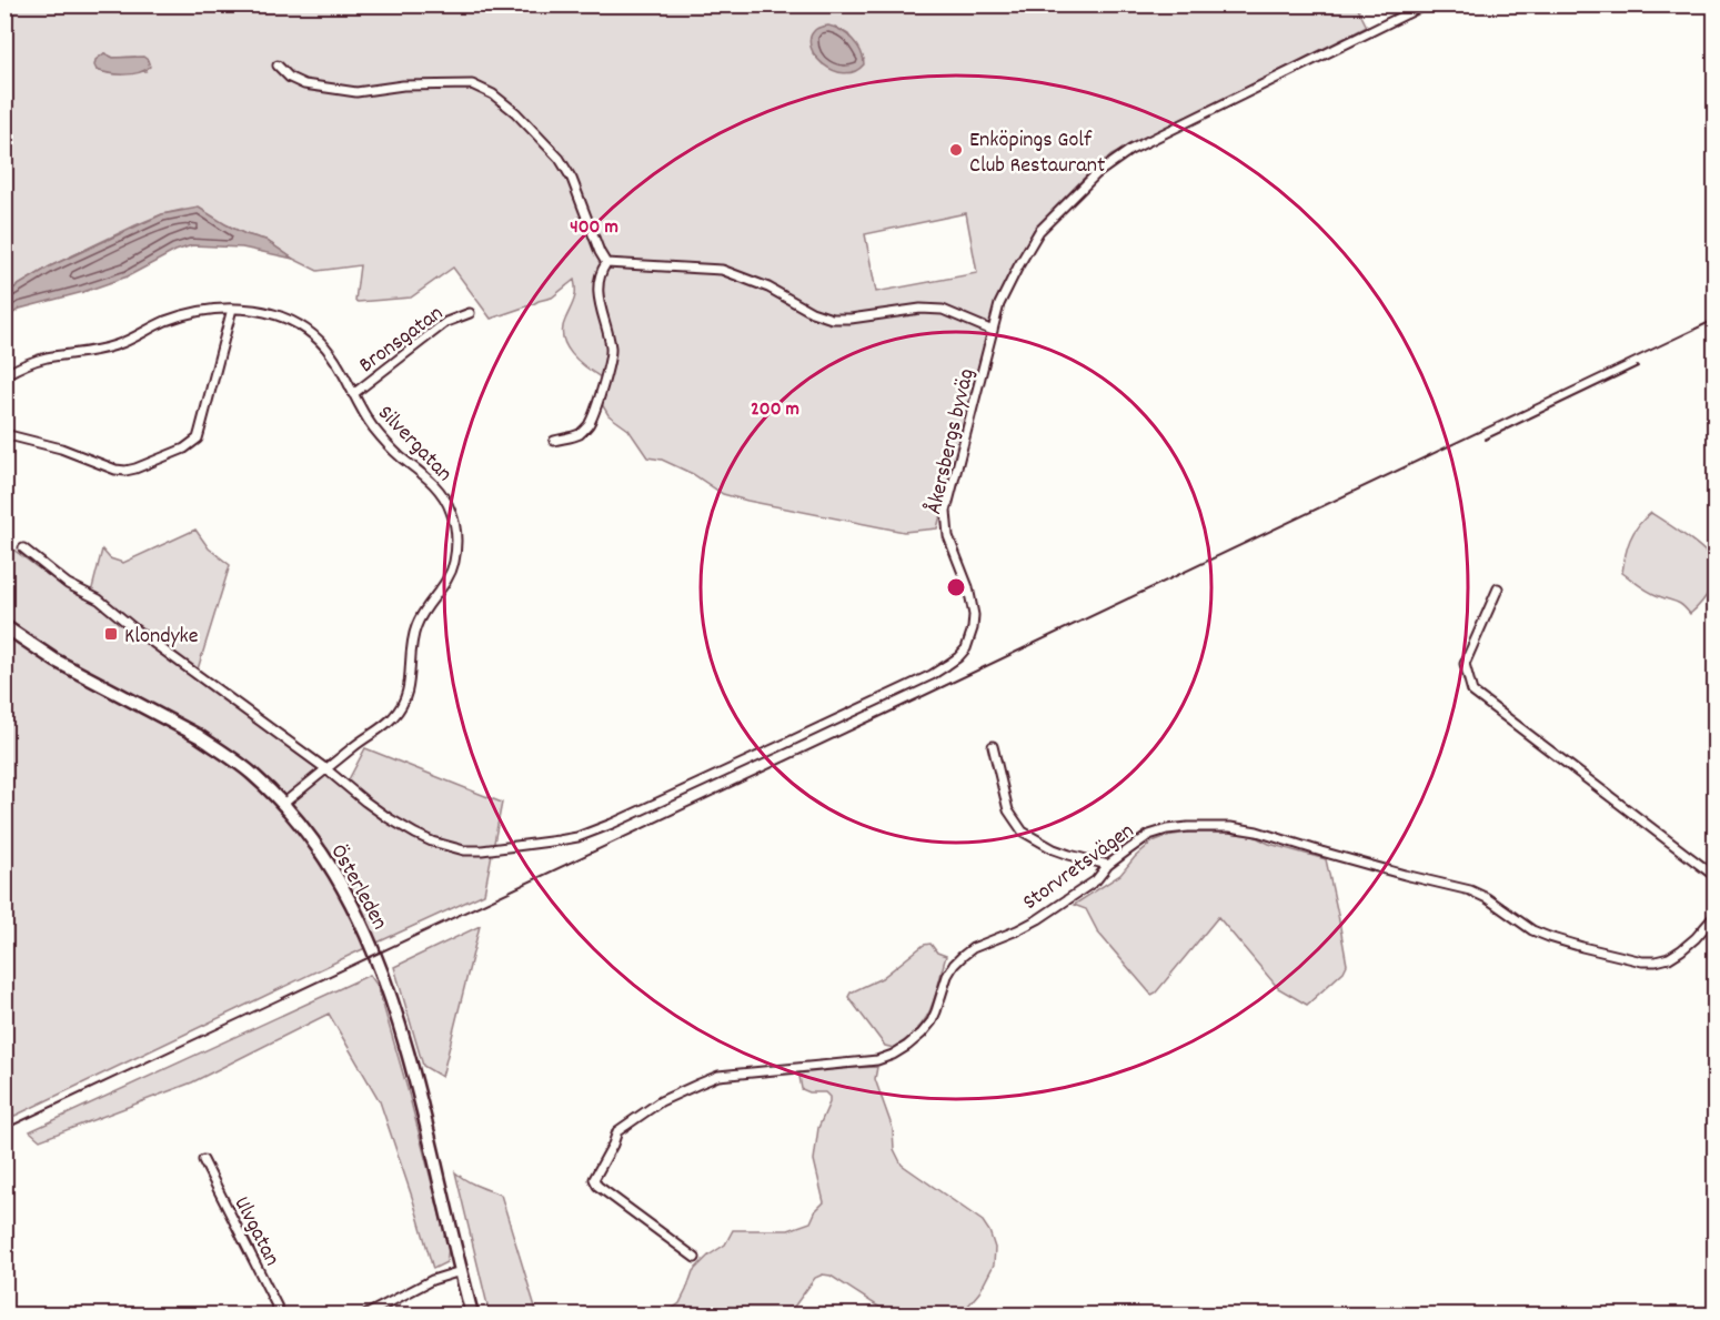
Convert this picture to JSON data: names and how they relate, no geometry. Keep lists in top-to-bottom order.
{
  "streets": {
    "street": [
      "Bronsgatan",
      "Åkersbergs byväg",
      "Silvergatan",
      "Storvretsvägen",
      "Österleden",
      "Ulvgatan"
    ]
  },
  "crossings": [
    ["Bronsgatan", "Silvergatan"],
    ["Åkersbergs byväg", "Silvergatan"],
    ["Silvergatan", "Österleden"]
  ],
  "places": {
    "other": ["Enköpings Golf Club Restaurant"],
    "transit": ["Klondyke"]
  },
  "rings": ["400 m", "200 m"]
}
